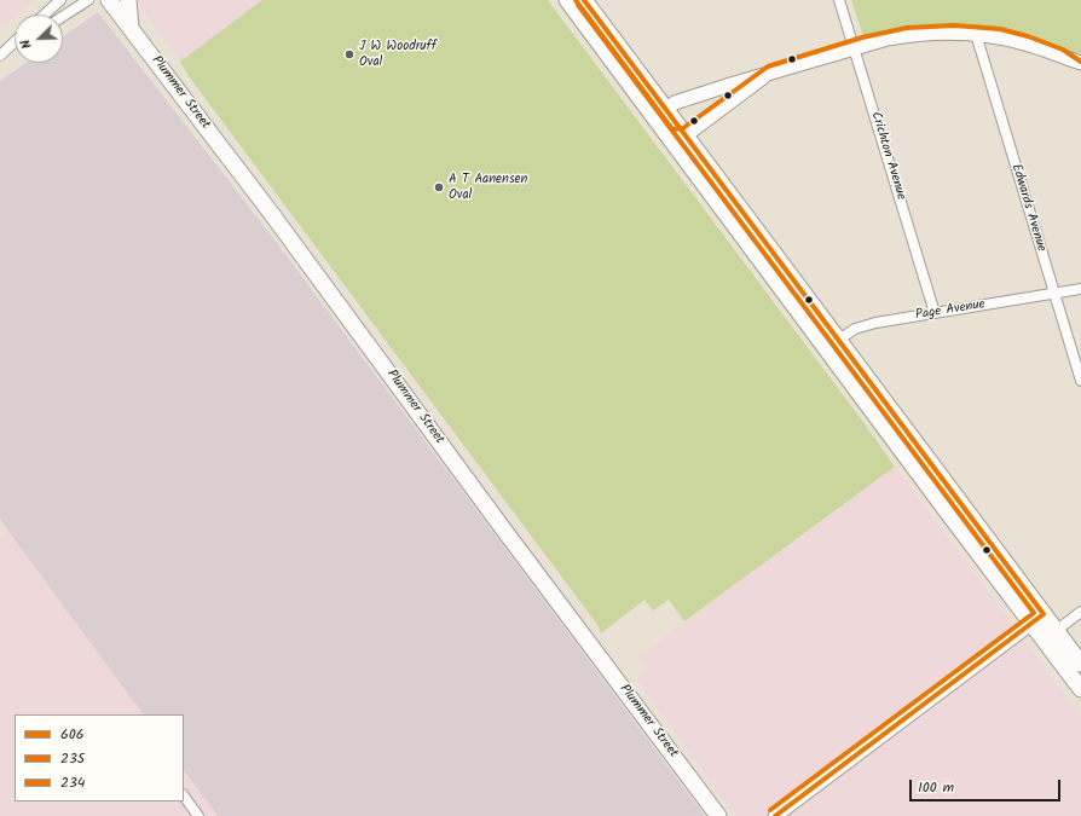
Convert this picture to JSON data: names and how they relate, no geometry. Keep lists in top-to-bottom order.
{
  "streets": {
    "main road": ["Plummer Street"],
    "street": ["Crichton Avenue", "Edwards Avenue", "Page Avenue"]
  },
  "crossings": [
    ["Crichton Avenue", "Page Avenue"],
    ["Edwards Avenue", "Page Avenue"]
  ],
  "places": ["J W Woodruff Oval", "A T Aanensen Oval"],
  "lines": ["transit line 606", "transit line 234", "transit line 235"],
  "legend": ["606", "235", "234"],
  "scale_bar": "100 m",
  "north": "bottom left"
}
